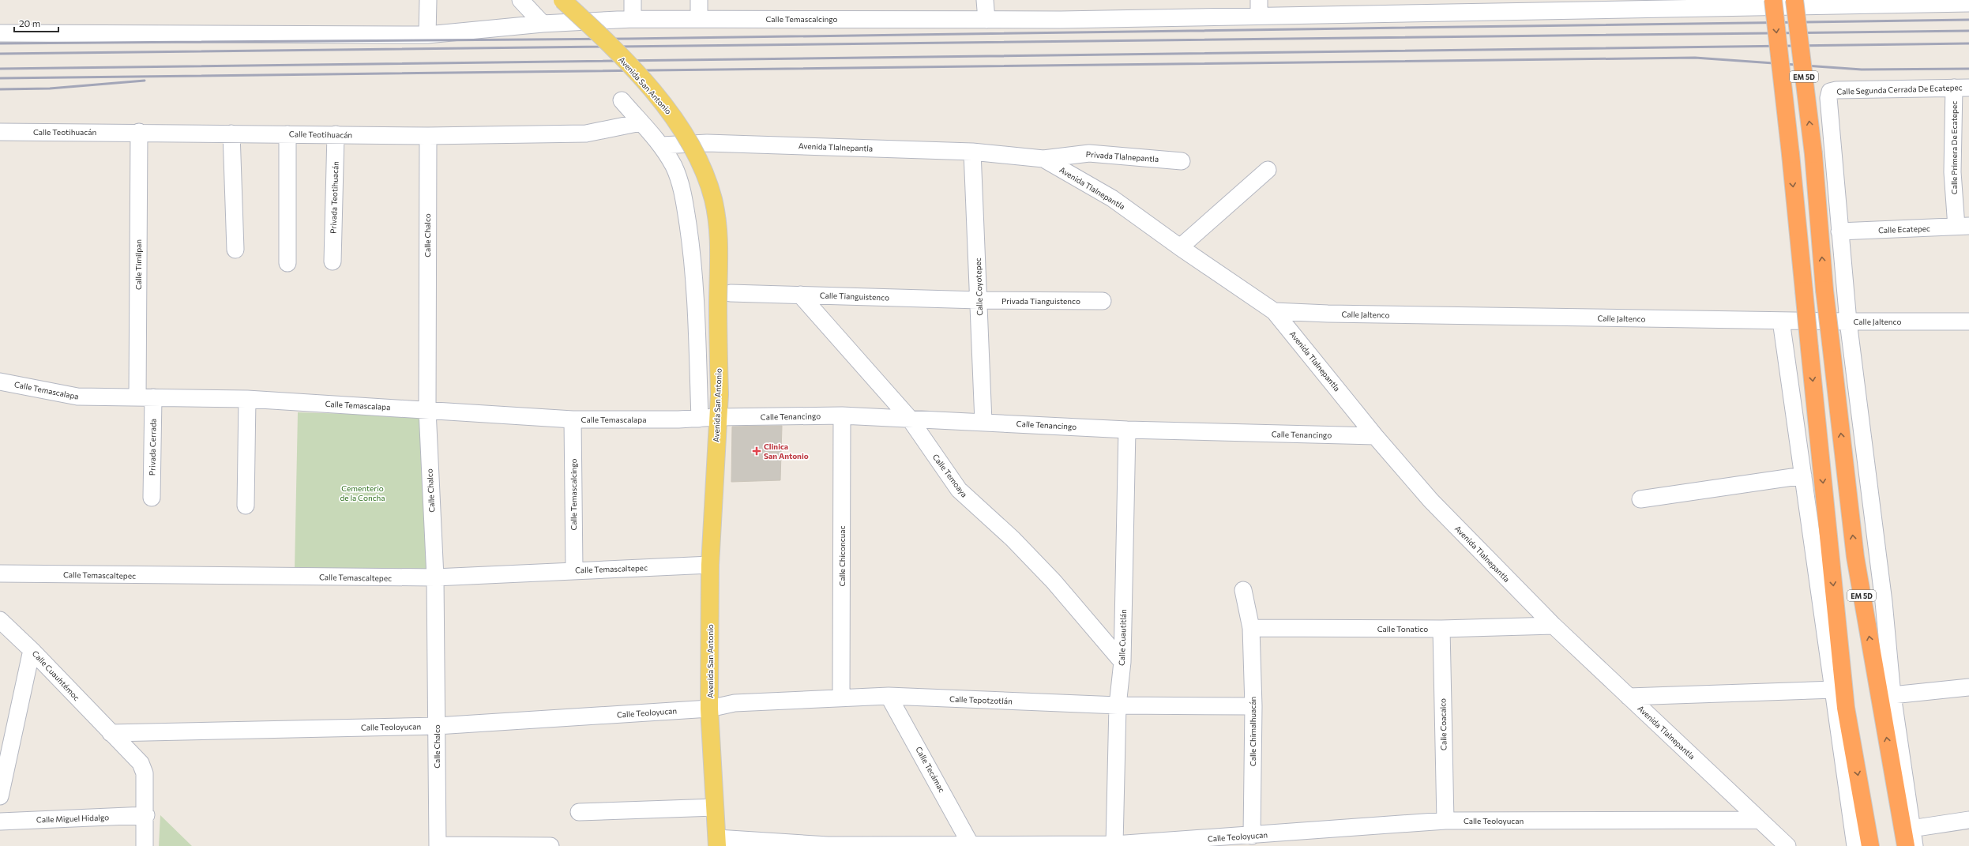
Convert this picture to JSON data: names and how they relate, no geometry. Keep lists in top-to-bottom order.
{
  "streets": {
    "highway": ["EM 5D"],
    "main road": ["Avenida San Antonio"],
    "street": [
      "Calle Temascalcingo",
      "Calle Segunda Cerrada De Ecatepec",
      "Calle Teotihuacán",
      "Avenida Tlalnepantla",
      "Calle Primera De Ecatepec",
      "Privada Tlalnepantla",
      "Privada Teotihuacán",
      "Calle Ecatepec",
      "Calle Chalco",
      "Calle Timilpan",
      "Calle Coyotepec",
      "Calle Tianguistenco",
      "Privada Tianguistenco",
      "Calle Jaltenco",
      "Calle Temascalapa",
      "Calle Tenancingo",
      "Privada Cerrada",
      "Calle Temoaya",
      "Calle Chiconcuac",
      "Calle Temascaltepec",
      "Calle Tonatico",
      "Calle Cuautitlán",
      "Calle Cuauhtémoc",
      "Calle Tepotzotlán",
      "Calle Teoloyucan",
      "Calle Coacalco",
      "Calle Chimalhuacán",
      "Calle Tecámac",
      "Calle Miguel Hidalgo"
    ]
  },
  "crossings": [
    ["Calle Temascalcingo", "Calle Temascalapa"],
    ["Calle Temascalcingo", "Calle Temascaltepec"],
    ["Avenida San Antonio", "Calle Temascalapa"],
    ["Avenida San Antonio", "Calle Tenancingo"],
    ["Avenida San Antonio", "Calle Temascaltepec"],
    ["Avenida San Antonio", "Calle Tepotzotlán"],
    ["Avenida San Antonio", "Calle Teoloyucan"],
    ["Calle Segunda Cerrada De Ecatepec", "Calle Primera De Ecatepec"],
    ["Calle Segunda Cerrada De Ecatepec", "Calle Ecatepec"],
    ["Calle Teotihuacán", "Privada Teotihuacán"],
    ["Calle Teotihuacán", "Calle Chalco"],
    ["Calle Teotihuacán", "Calle Timilpan"],
    ["Avenida Tlalnepantla", "Privada Tlalnepantla"],
    ["Avenida Tlalnepantla", "Calle Coyotepec"],
    ["Avenida Tlalnepantla", "Calle Jaltenco"],
    ["Avenida Tlalnepantla", "Calle Tenancingo"],
    ["Avenida Tlalnepantla", "Calle Tonatico"],
    ["Avenida Tlalnepantla", "Calle Teoloyucan"],
    ["Calle Primera De Ecatepec", "Calle Ecatepec"],
    ["Calle Chalco", "Calle Temascalapa"],
    ["Calle Chalco", "Calle Temascaltepec"],
    ["Calle Chalco", "Calle Teoloyucan"],
    ["Calle Timilpan", "Calle Temascalapa"],
    ["Calle Timilpan", "Privada Cerrada"],
    ["Calle Coyotepec", "Calle Tianguistenco"],
    ["Calle Coyotepec", "Privada Tianguistenco"],
    ["Calle Coyotepec", "Calle Tenancingo"],
    ["Calle Tianguistenco", "Privada Tianguistenco"],
    ["Calle Tianguistenco", "Calle Temoaya"],
    ["Calle Temascalapa", "Calle Tenancingo"],
    ["Calle Temascalapa", "Privada Cerrada"],
    ["Calle Tenancingo", "Calle Temoaya"],
    ["Calle Tenancingo", "Calle Chiconcuac"],
    ["Calle Tenancingo", "Calle Cuautitlán"],
    ["Calle Temoaya", "Calle Cuautitlán"],
    ["Calle Chiconcuac", "Calle Tepotzotlán"],
    ["Calle Tonatico", "Calle Coacalco"],
    ["Calle Tonatico", "Calle Chimalhuacán"],
    ["Calle Cuautitlán", "Calle Tepotzotlán"],
    ["Calle Cuautitlán", "Calle Teoloyucan"],
    ["Calle Cuauhtémoc", "Calle Teoloyucan"],
    ["Calle Cuauhtémoc", "Calle Miguel Hidalgo"],
    ["Calle Tepotzotlán", "Calle Teoloyucan"],
    ["Calle Tepotzotlán", "Calle Chimalhuacán"],
    ["Calle Tepotzotlán", "Calle Tecámac"],
    ["Calle Teoloyucan", "Calle Coacalco"],
    ["Calle Teoloyucan", "Calle Chimalhuacán"],
    ["Calle Teoloyucan", "Calle Tecámac"]
  ],
  "parks": ["Cementerio de la Concha"],
  "places": {
    "health": ["Clinica San Antonio"]
  },
  "scale_bar": "20 m"
}
